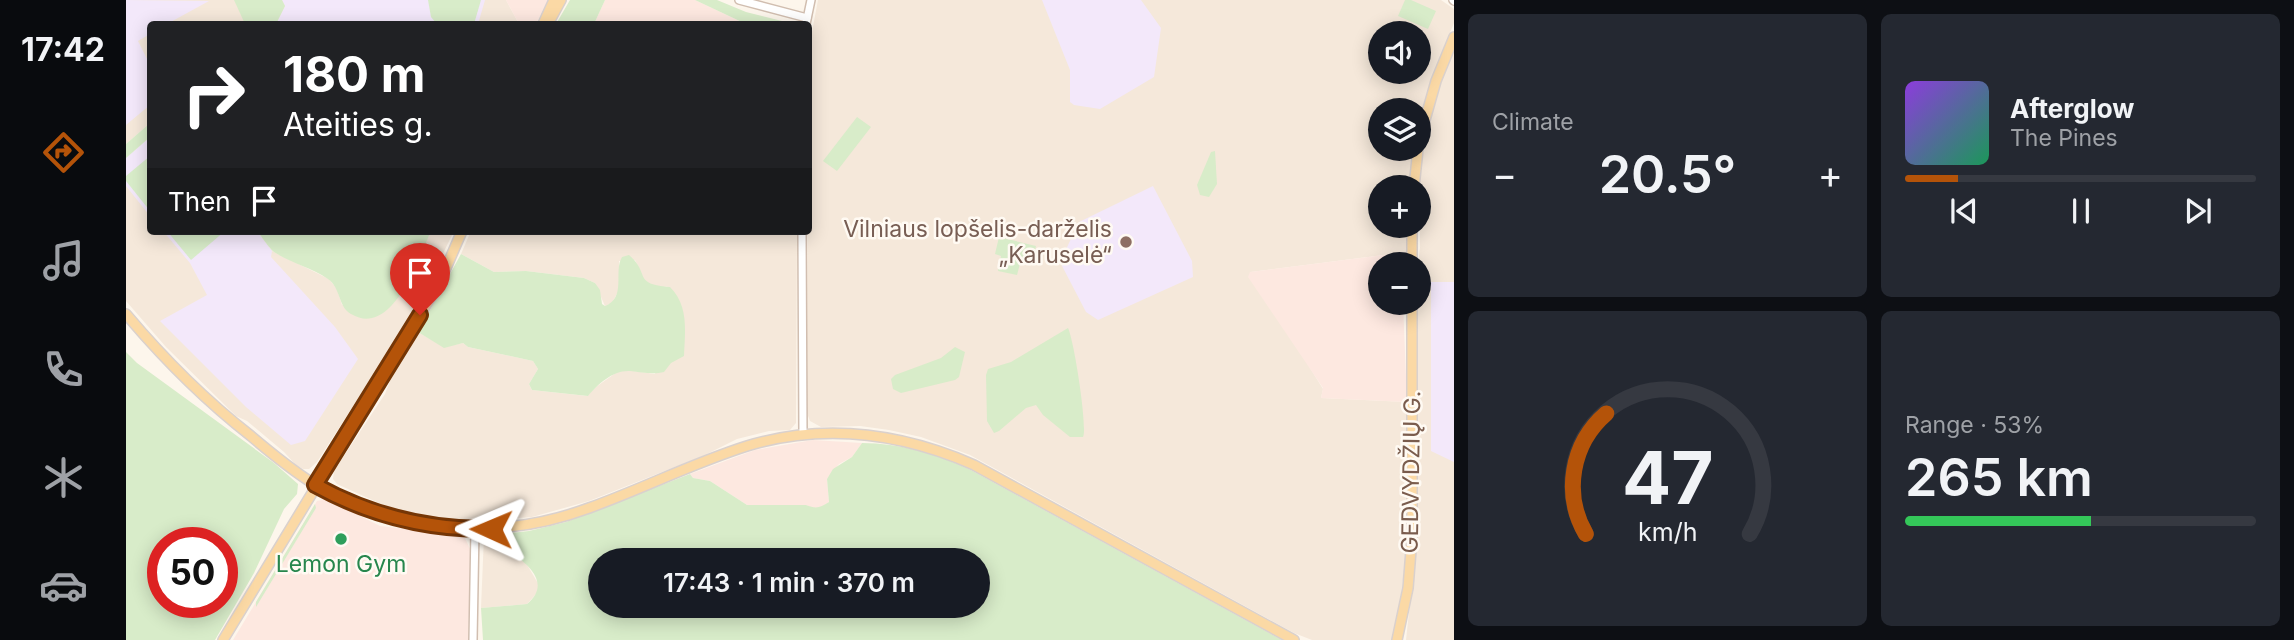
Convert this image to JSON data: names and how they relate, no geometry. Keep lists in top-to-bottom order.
{
  "streets": {
    "main road": ["GEDVYDŽIŲ G."]
  },
  "places": ["Vilniaus lopšelis-darželis „Karuselė“", "Lemon Gym"],
  "page": {
    "tabs": "17:42",
    "tile": [
      "Climate",
      ["Range · 53%", "265 km"]
    ],
    "map_buttons": ["+", "−"],
    "turn": ["180 m", "Ateities g."],
    "song": ["Afterglow", "The Pines"],
    "heat": ["−", "20.5°", "+"],
    "then": "Then",
    "limit": "50",
    "trip": "17:43 · 1 min · 370 m",
    "gauge": ["47", "km/h"]
  }
}
